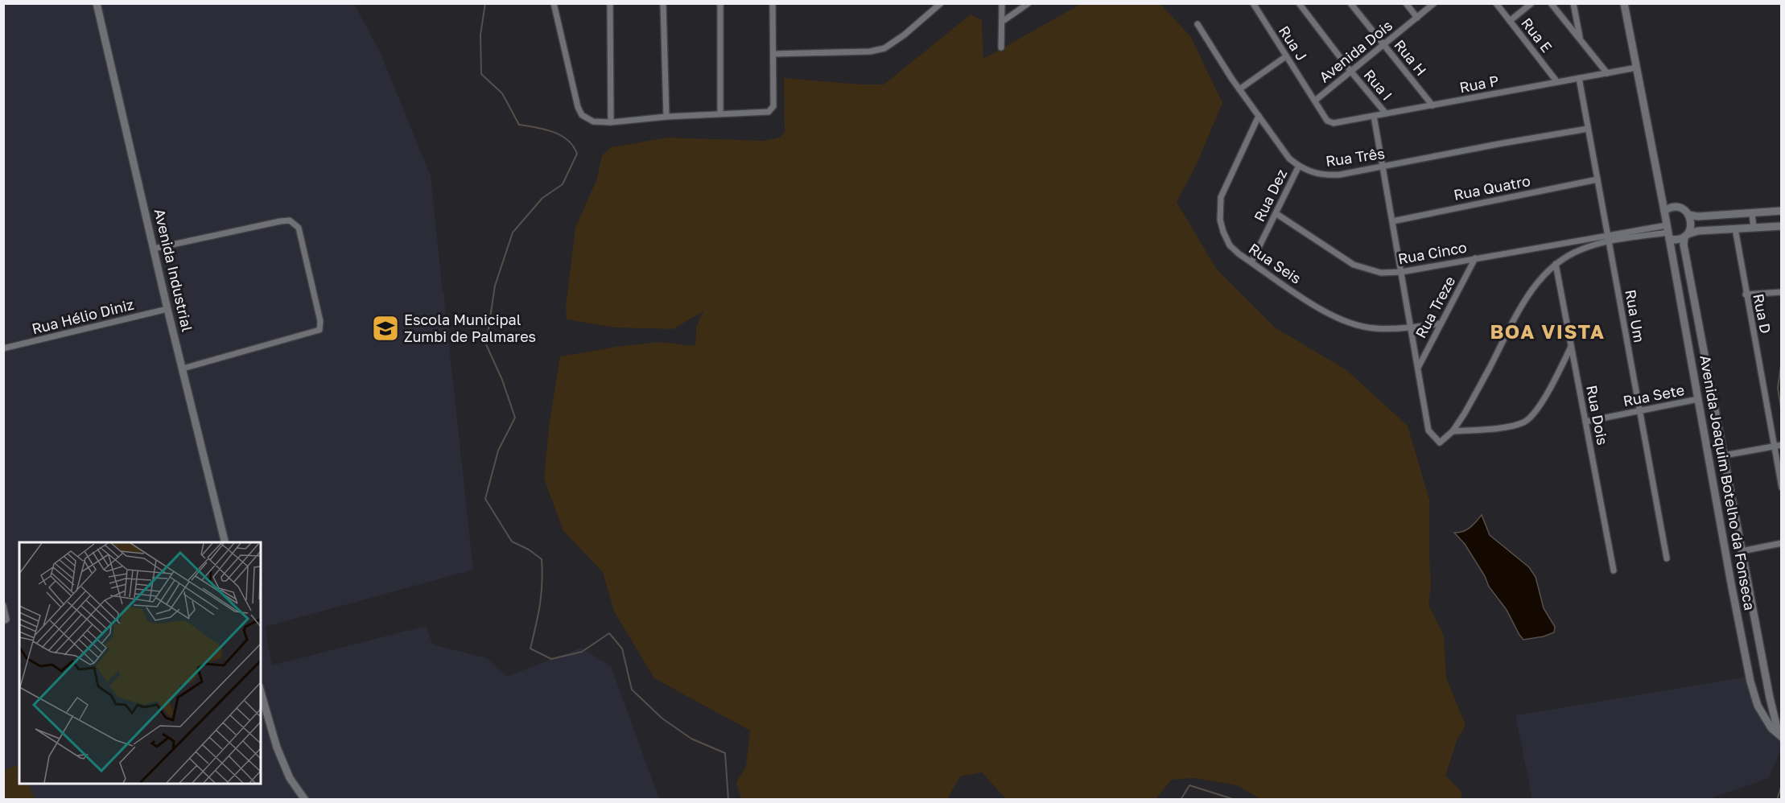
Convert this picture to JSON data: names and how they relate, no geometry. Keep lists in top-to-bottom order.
{
  "streets": {
    "street": [
      "Rua E",
      "Rua J",
      "Avenida Dois",
      "Rua H",
      "Rua P",
      "Rua I",
      "Rua Três",
      "Rua Quatro",
      "Rua Dez",
      "Rua Cinco",
      "Rua Seis",
      "Avenida Industrial",
      "Rua Treze",
      "Rua D",
      "Rua Um",
      "Rua Hélio Diniz",
      "Rua Sete",
      "Rua Dois",
      "Avenida Joaquim Botelho da Fonseca"
    ]
  },
  "crossings": [
    ["Rua E", "Rua P"],
    ["Rua J", "Avenida Dois"],
    ["Rua J", "Rua P"],
    ["Avenida Dois", "Rua H"],
    ["Avenida Dois", "Rua I"],
    ["Rua H", "Rua P"],
    ["Rua P", "Rua I"],
    ["Rua P", "Rua Um"],
    ["Rua Três", "Rua Dez"],
    ["Rua Três", "Rua Seis"],
    ["Rua Três", "Rua Um"],
    ["Rua Quatro", "Rua Um"],
    ["Rua Dez", "Rua Cinco"],
    ["Rua Dez", "Rua Seis"],
    ["Rua Cinco", "Rua Treze"],
    ["Rua Cinco", "Rua Um"],
    ["Rua Seis", "Rua Treze"],
    ["Avenida Industrial", "Rua Hélio Diniz"],
    ["Rua Um", "Rua Sete"],
    ["Rua Sete", "Rua Dois"],
    ["Rua Sete", "Avenida Joaquim Botelho da Fonseca"]
  ],
  "districts": ["BOA VISTA"],
  "places": {
    "school or university": ["Escola Municipal Zumbi de Palmares"]
  }
}
